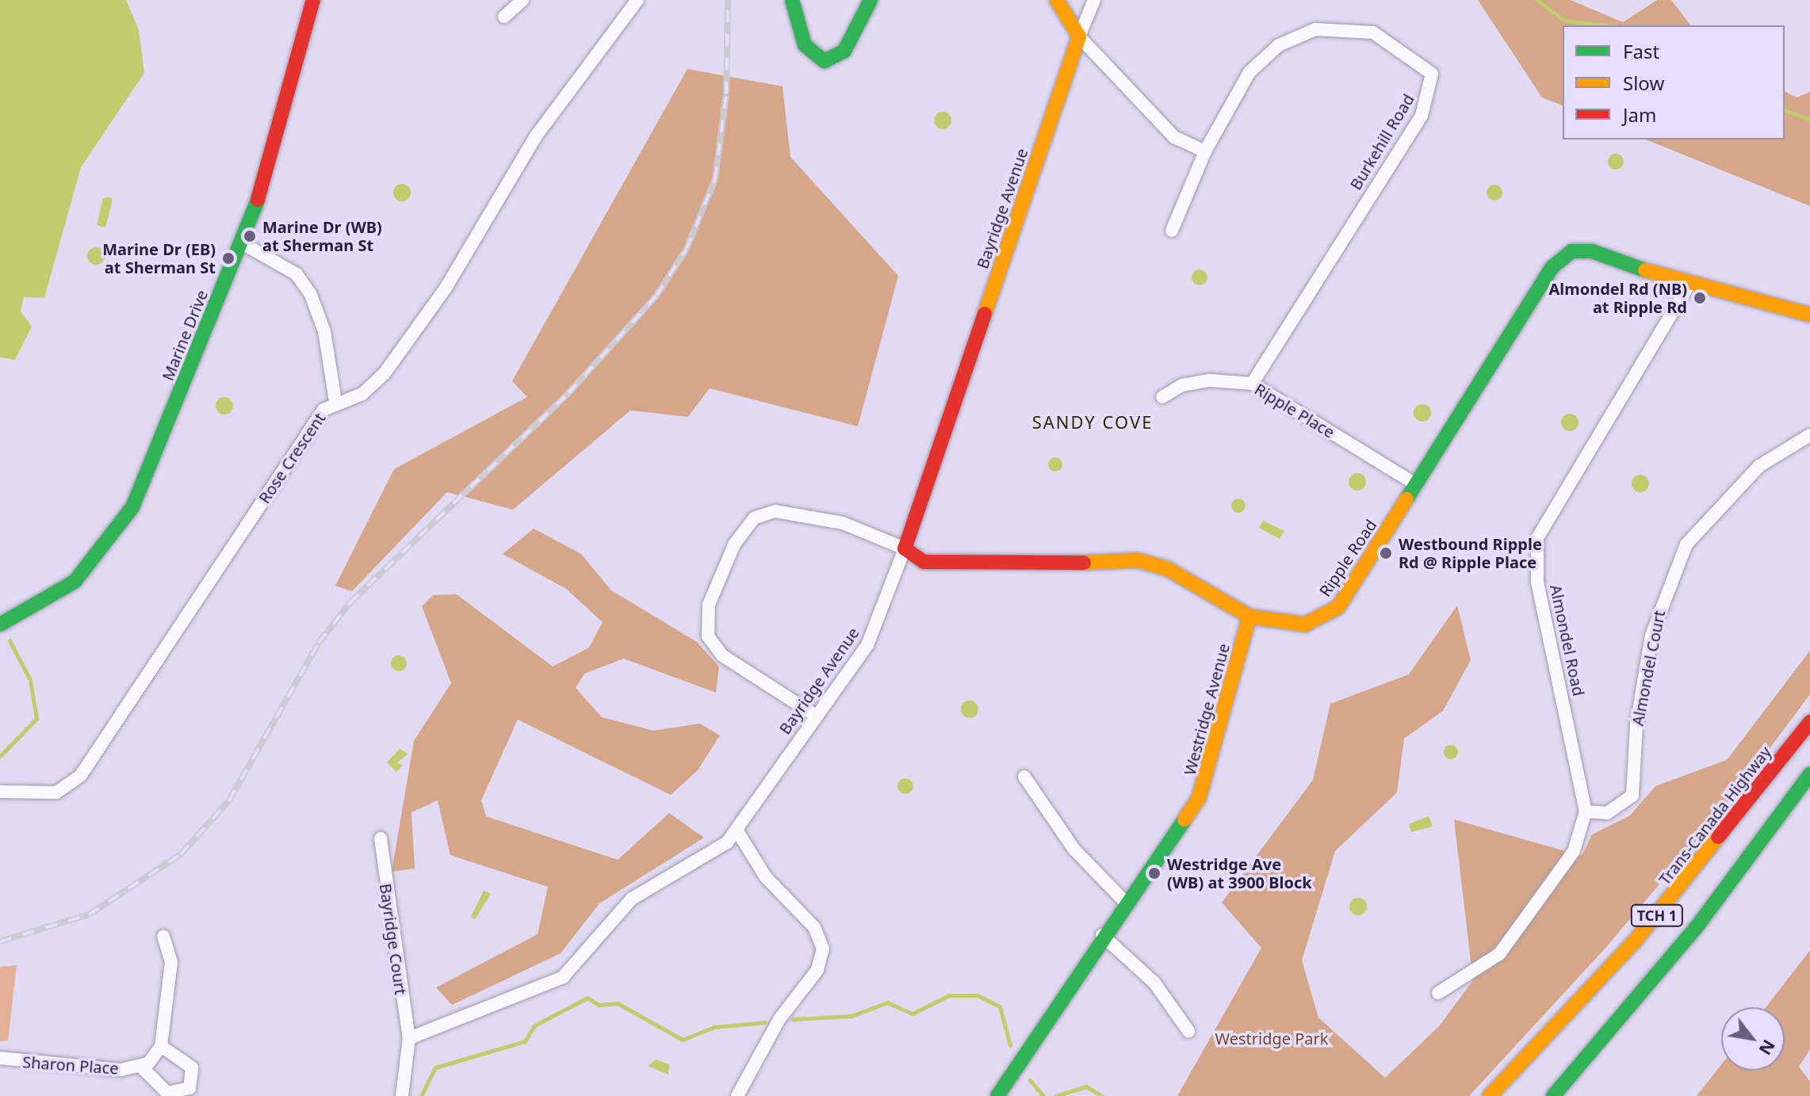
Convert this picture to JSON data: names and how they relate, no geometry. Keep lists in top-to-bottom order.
{
  "streets": {
    "main road": [
      "Bayridge Avenue",
      "Marine Drive",
      "Ripple Road",
      "Westridge Avenue",
      "Trans-Canada Highway",
      "TCH 1"
    ],
    "street": [
      "Burkehill Road",
      "Ripple Place",
      "Rose Crescent",
      "Almondel Road",
      "Almondel Court",
      "Bayridge Court",
      "Sharon Place"
    ]
  },
  "crossings": [
    ["Burkehill Road", "Ripple Place"],
    ["Bayridge Avenue", "Ripple Road"],
    ["Bayridge Avenue", "Bayridge Court"],
    ["Ripple Place", "Ripple Road"],
    ["Ripple Road", "Almondel Road"],
    ["Ripple Road", "Westridge Avenue"],
    ["Almondel Road", "Almondel Court"]
  ],
  "districts": ["SANDY COVE"],
  "parks": ["Westridge Park"],
  "places": [
    "Marine Dr (WB) at Sherman St",
    "Marine Dr (EB) at Sherman St",
    "Almondel Rd (NB) at Ripple Rd",
    "Westbound Ripple Rd @ Ripple Place",
    "Westridge Ave (WB) at 3900 Block"
  ],
  "legend": ["Fast", "Slow", "Jam"],
  "north": "bottom right"
}
